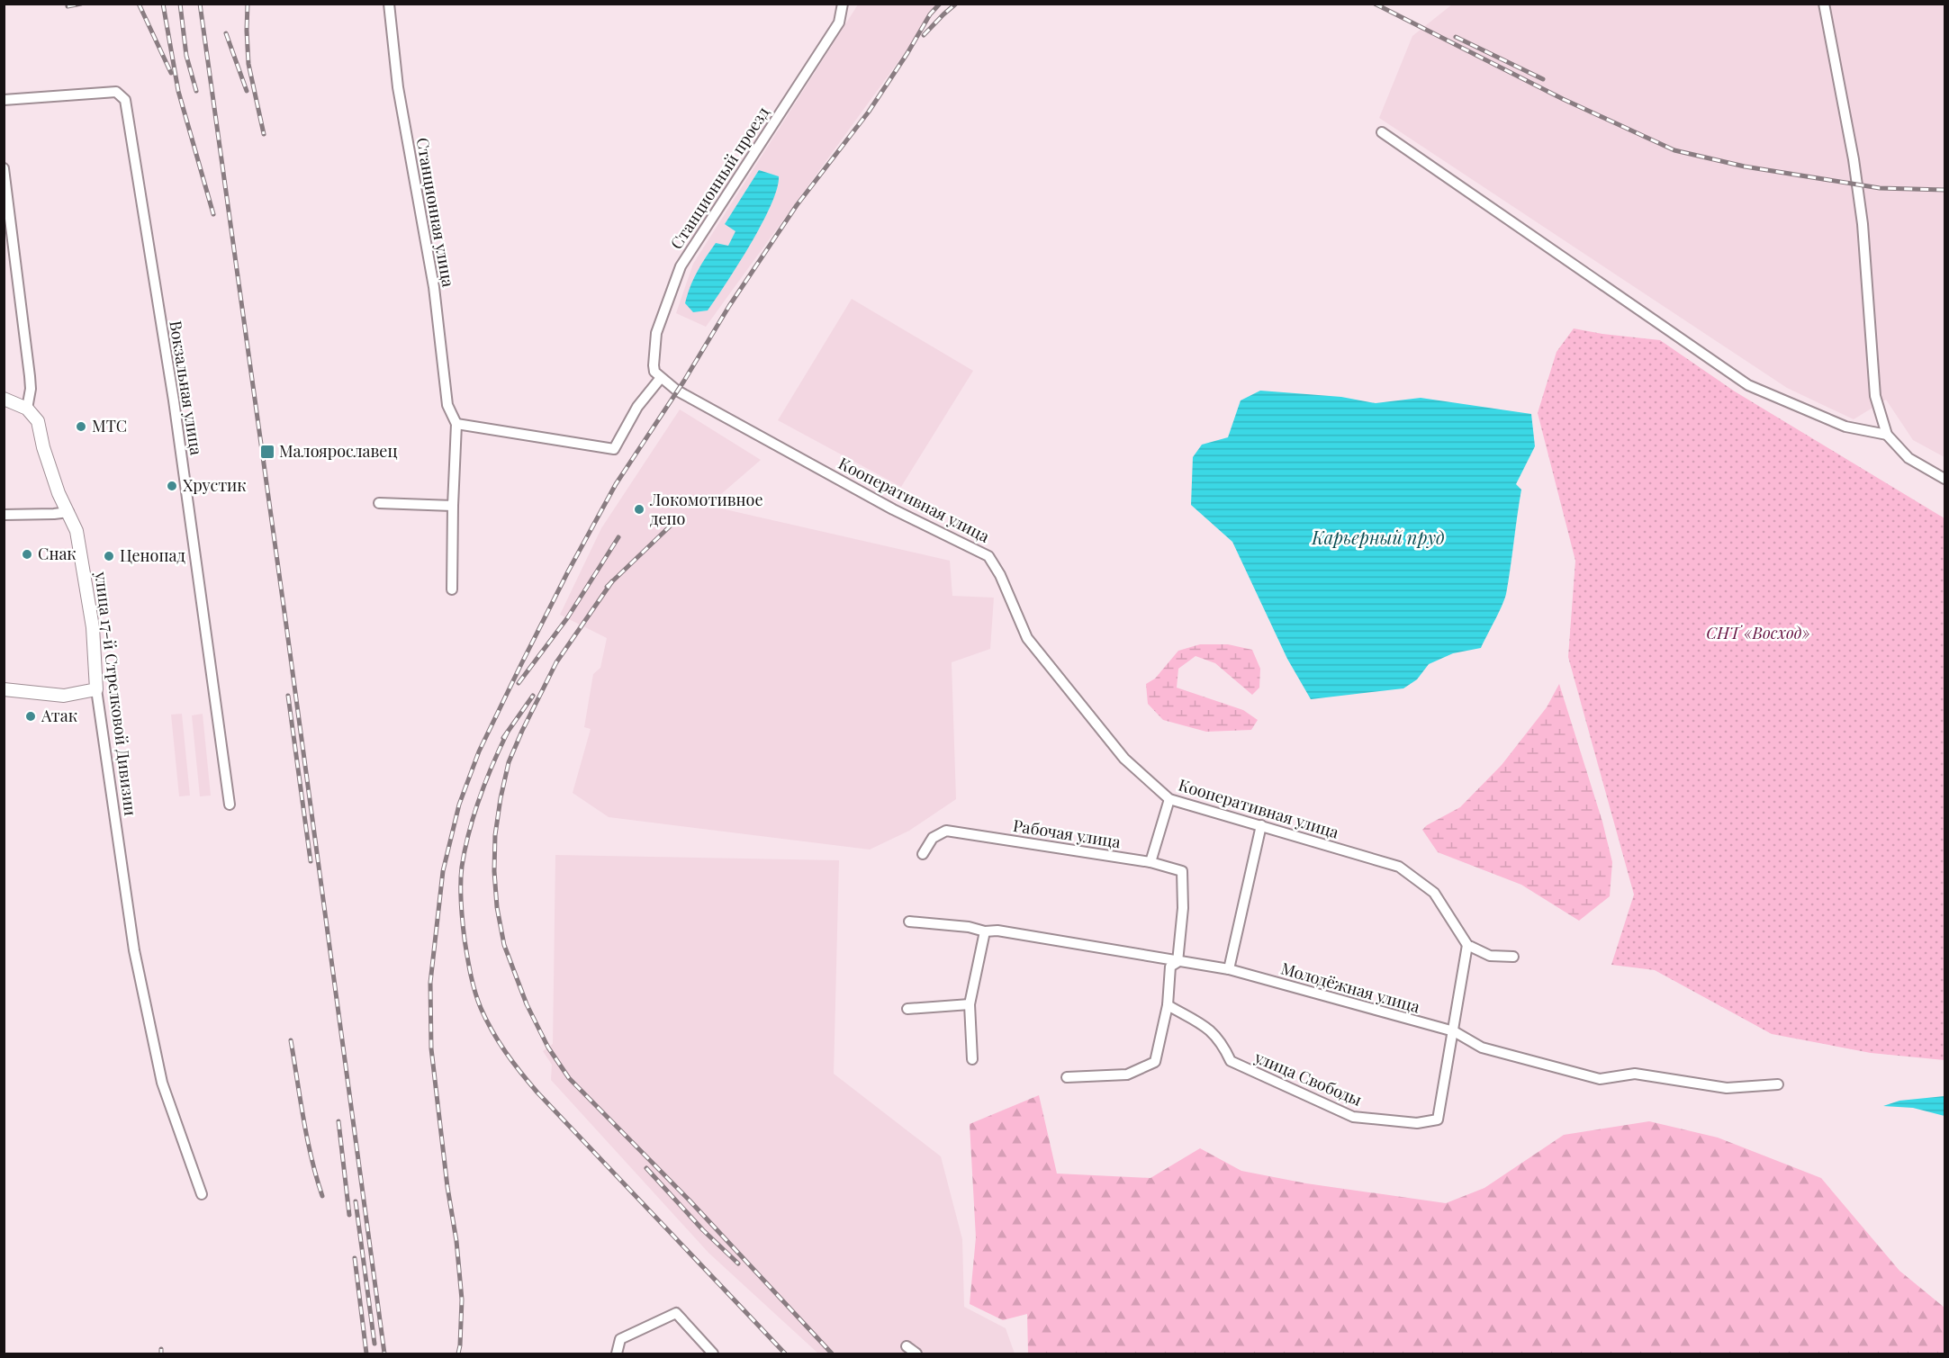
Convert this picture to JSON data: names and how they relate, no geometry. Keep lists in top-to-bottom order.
{
  "streets": {
    "main road": ["улица 17-й Стрелковой Дивизии"],
    "street": [
      "Станционный проезд",
      "Станционная улица",
      "Вокзальная улица",
      "Кооперативная улица",
      "Рабочая улица",
      "Молодёжная улица",
      "улица Свободы"
    ]
  },
  "crossings": [
    ["Станционный проезд", "Кооперативная улица"],
    ["Рабочая улица", "Молодёжная улица"],
    ["Молодёжная улица", "улица Свободы"]
  ],
  "water": ["Карьерный пруд"],
  "parks": ["СНТ «Восход»"],
  "places": {
    "other": [
      "МТС",
      "Хрустик",
      "Локомотивное депо",
      "Снак",
      "Ценопад",
      "Атак"
    ],
    "transit": ["Малоярославец"]
  }
}
